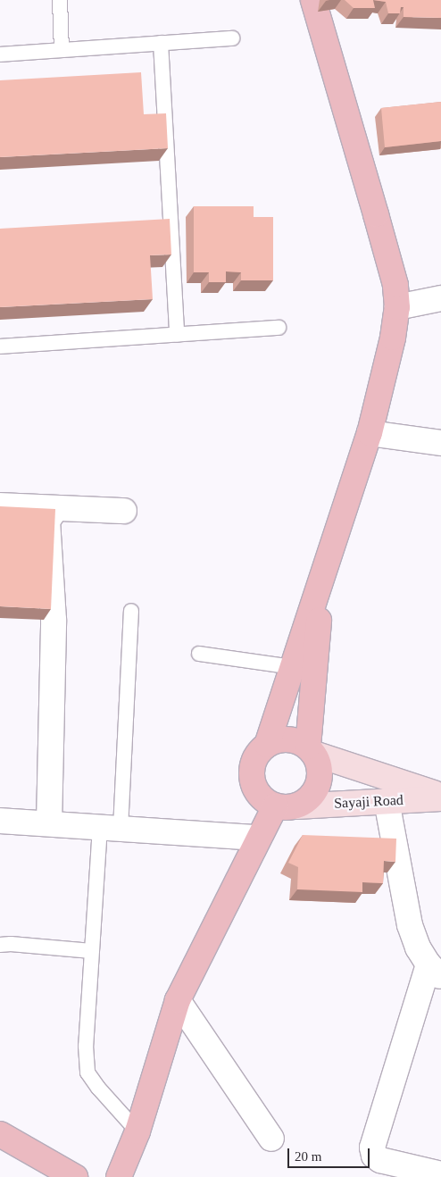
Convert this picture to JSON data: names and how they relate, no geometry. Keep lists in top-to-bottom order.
{
  "streets": {
    "main road": ["Sayaji Road"]
  },
  "scale_bar": "20 m"
}
